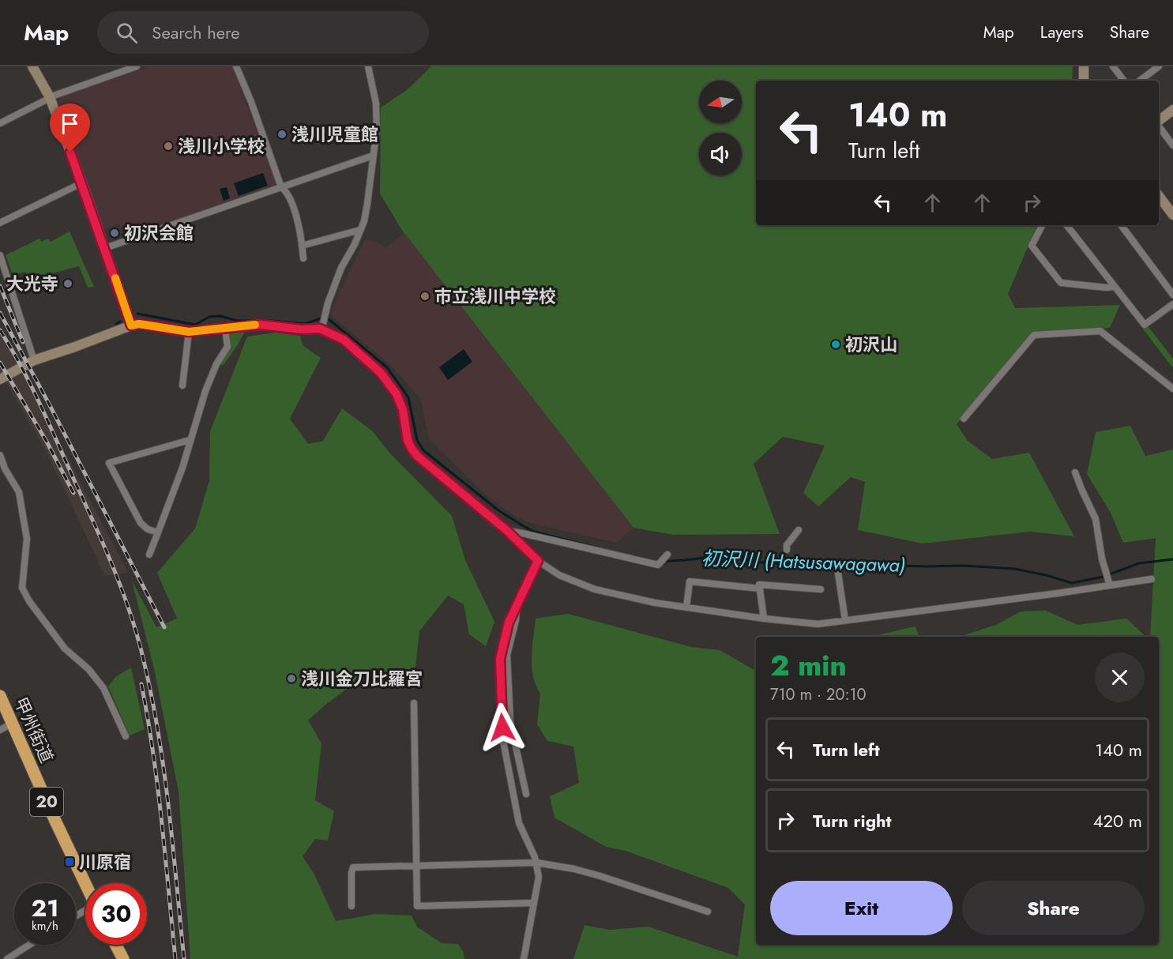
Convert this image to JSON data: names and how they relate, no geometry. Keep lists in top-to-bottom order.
{
  "streets": {
    "highway": ["甲州街道", "20"]
  },
  "water": ["初沢川 (Hatsusawagawa)"],
  "places": {
    "other": [
      "浅川児童館",
      "浅川小学校",
      "初沢会館",
      "大光寺",
      "市立浅川中学校",
      "初沢山",
      "浅川金刀比羅宮"
    ],
    "transit": ["川原宿"]
  },
  "north": "left",
  "page": {
    "header": "Map",
    "search": "Search here",
    "nav": ["Map", "Layers", "Share"],
    "turn": ["140 m", "Turn left"],
    "heading": ["2 min", "710 m · 20:10"],
    "list": [
      {
        "name": "Turn left",
        "value": "140 m"
      },
      {
        "name": "Turn right",
        "value": "420 m"
      }
    ],
    "buttons": ["Exit", "Share"],
    "speed": "21 km/h",
    "limit": "30"
  }
}
